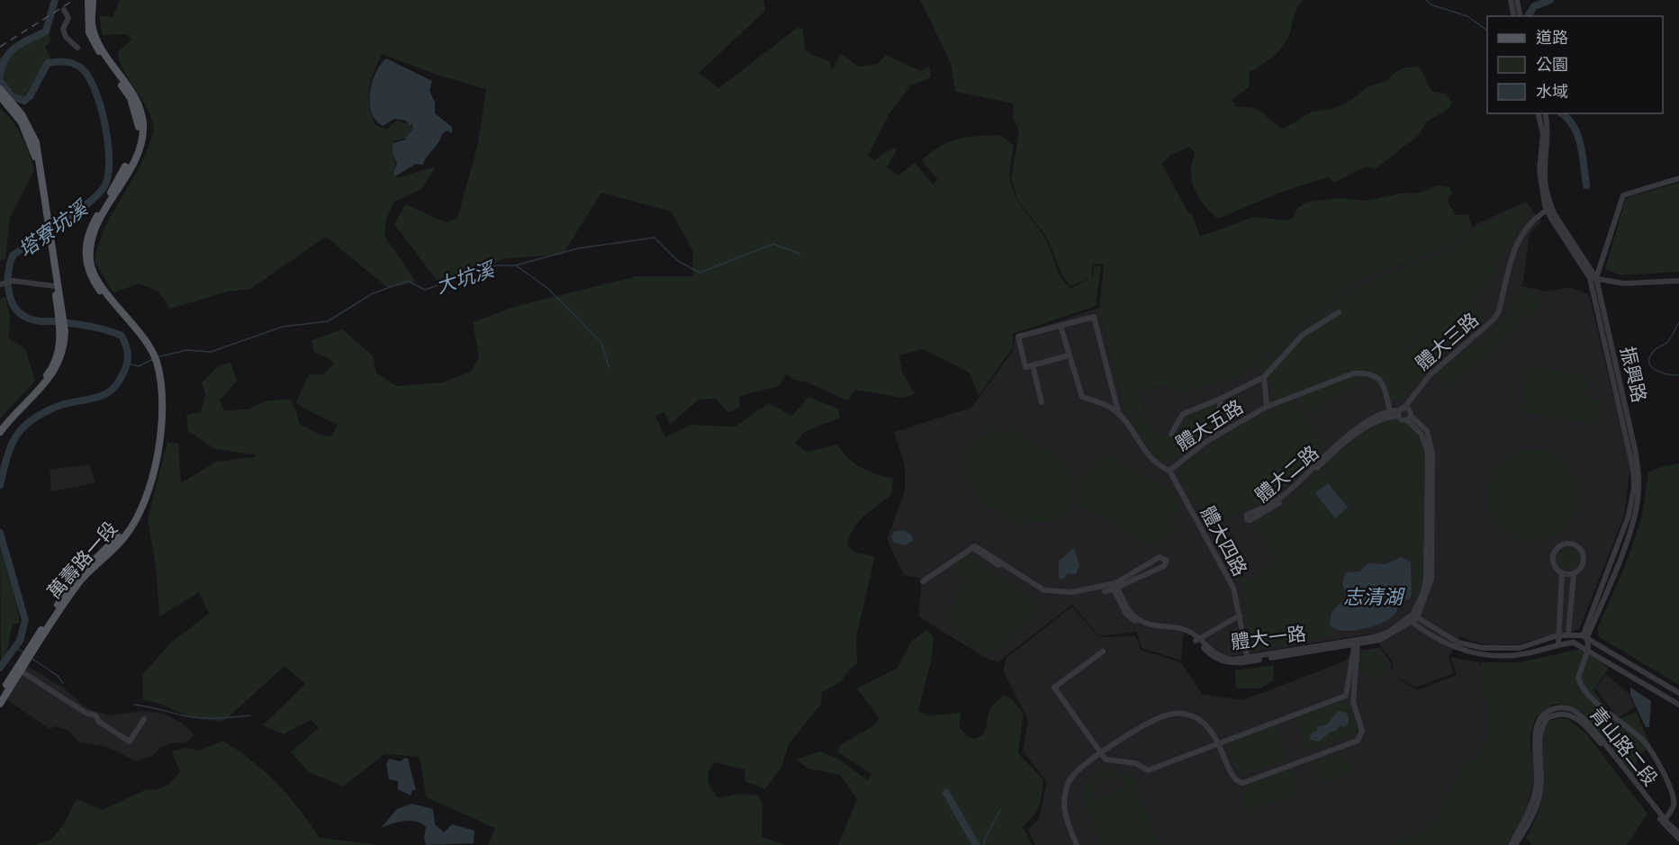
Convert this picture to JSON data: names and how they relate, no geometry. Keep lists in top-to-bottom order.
{
  "streets": {
    "main road": ["萬壽路一段"],
    "street": [
      "體大三路",
      "振興路",
      "體大五路",
      "體大二路",
      "體大四路",
      "體大一路",
      "青山路二段"
    ]
  },
  "crossings": [
    ["體大三路", "振興路"],
    ["體大三路", "體大二路"],
    ["體大五路", "體大二路"],
    ["體大五路", "體大四路"],
    ["體大四路", "體大一路"]
  ],
  "water": ["塔寮坑溪", "大坑溪", "志清湖"],
  "legend": ["道路", "公園", "水域"]
}
